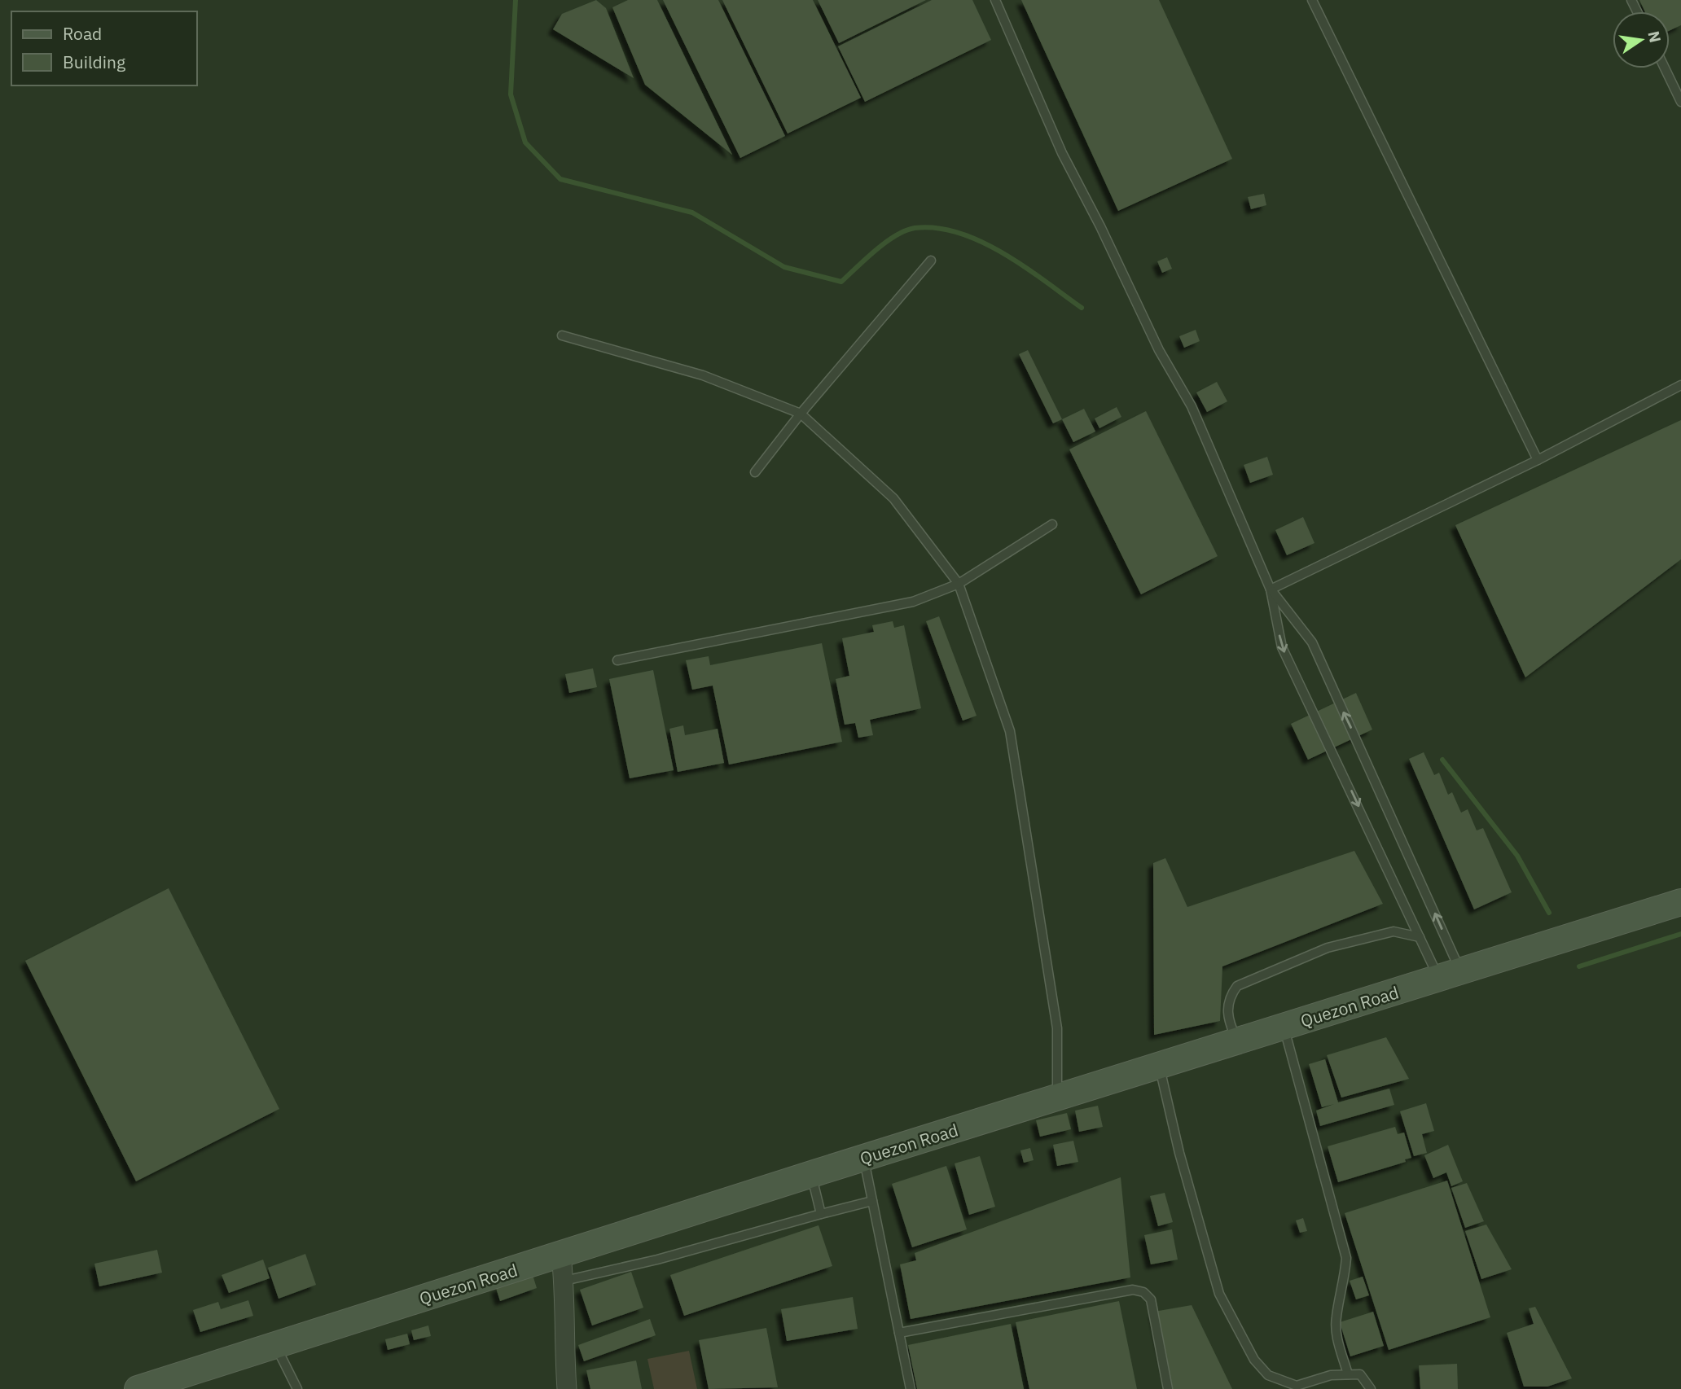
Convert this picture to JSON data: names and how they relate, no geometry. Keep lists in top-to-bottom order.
{
  "streets": {
    "main road": ["Quezon Road"]
  },
  "legend": ["Road", "Building"],
  "north": "right"
}
